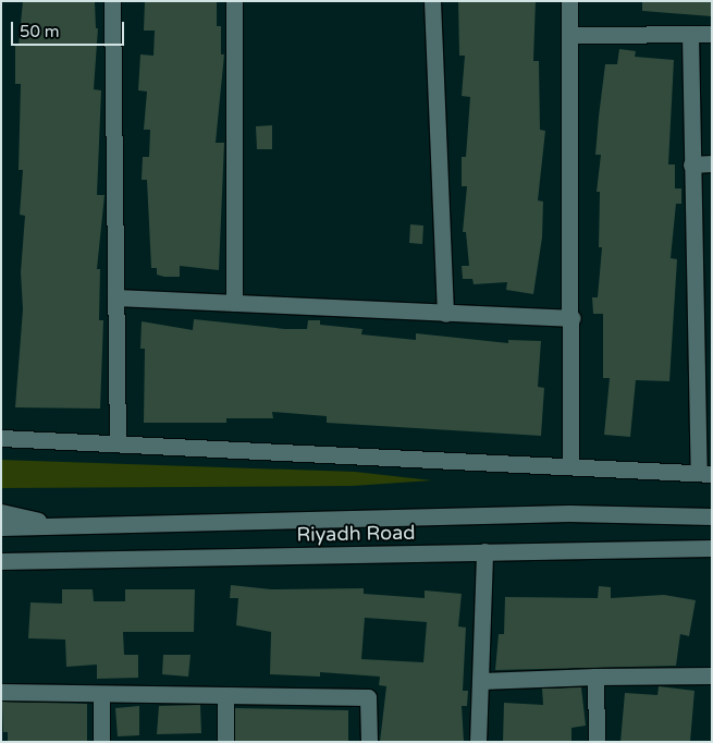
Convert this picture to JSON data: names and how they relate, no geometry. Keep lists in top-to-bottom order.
{
  "streets": {
    "street": ["Riyadh Road"]
  },
  "scale_bar": "50 m"
}
